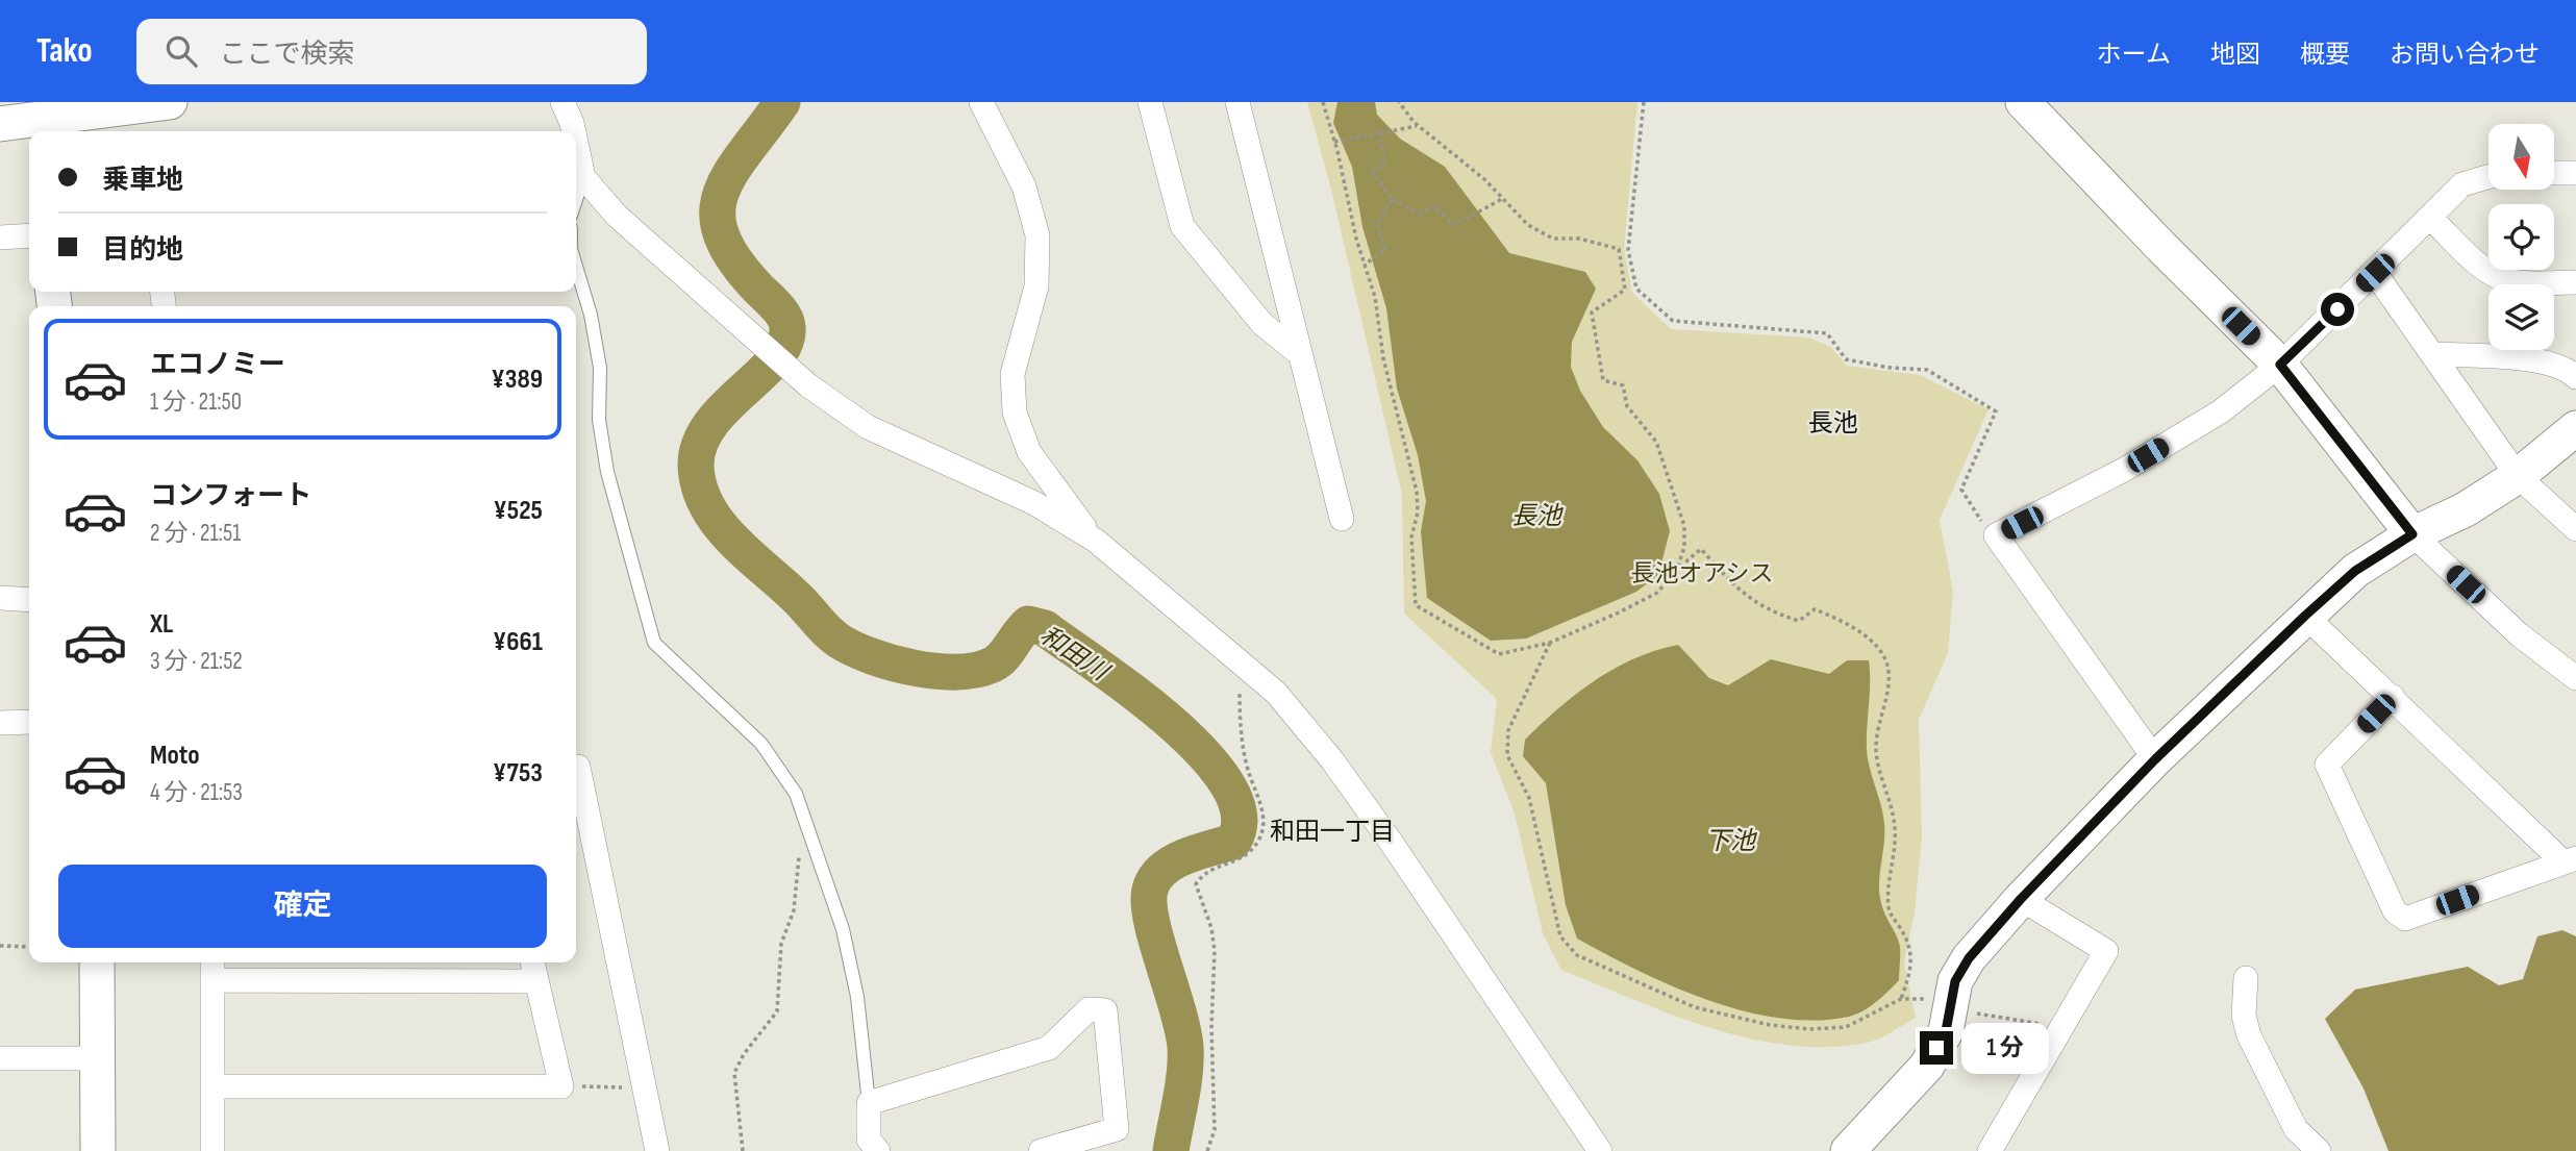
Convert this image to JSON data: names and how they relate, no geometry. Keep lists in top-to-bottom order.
{
  "districts": ["長池", "和田一丁目"],
  "water": ["長池", "和田川", "下池"],
  "parks": ["長池オアシス"],
  "north": "bottom",
  "page": {
    "header": "Tako",
    "search": "ここで検索",
    "nav": [
      "ホーム",
      "地図",
      "概要",
      "お問い合わせ"
    ],
    "banner": ["乗車地", "目的地"],
    "list": [
      {
        "name": "エコノミー",
        "note": "1 分 · 21:50",
        "value": "¥389"
      },
      {
        "name": "コンフォート",
        "note": "2 分 · 21:51",
        "value": "¥525"
      },
      {
        "name": "XL",
        "note": "3 分 · 21:52",
        "value": "¥661"
      },
      {
        "name": "Moto",
        "note": "4 分 · 21:53",
        "value": "¥753"
      }
    ],
    "buttons": "確定",
    "bubble": "1 分"
  }
}
